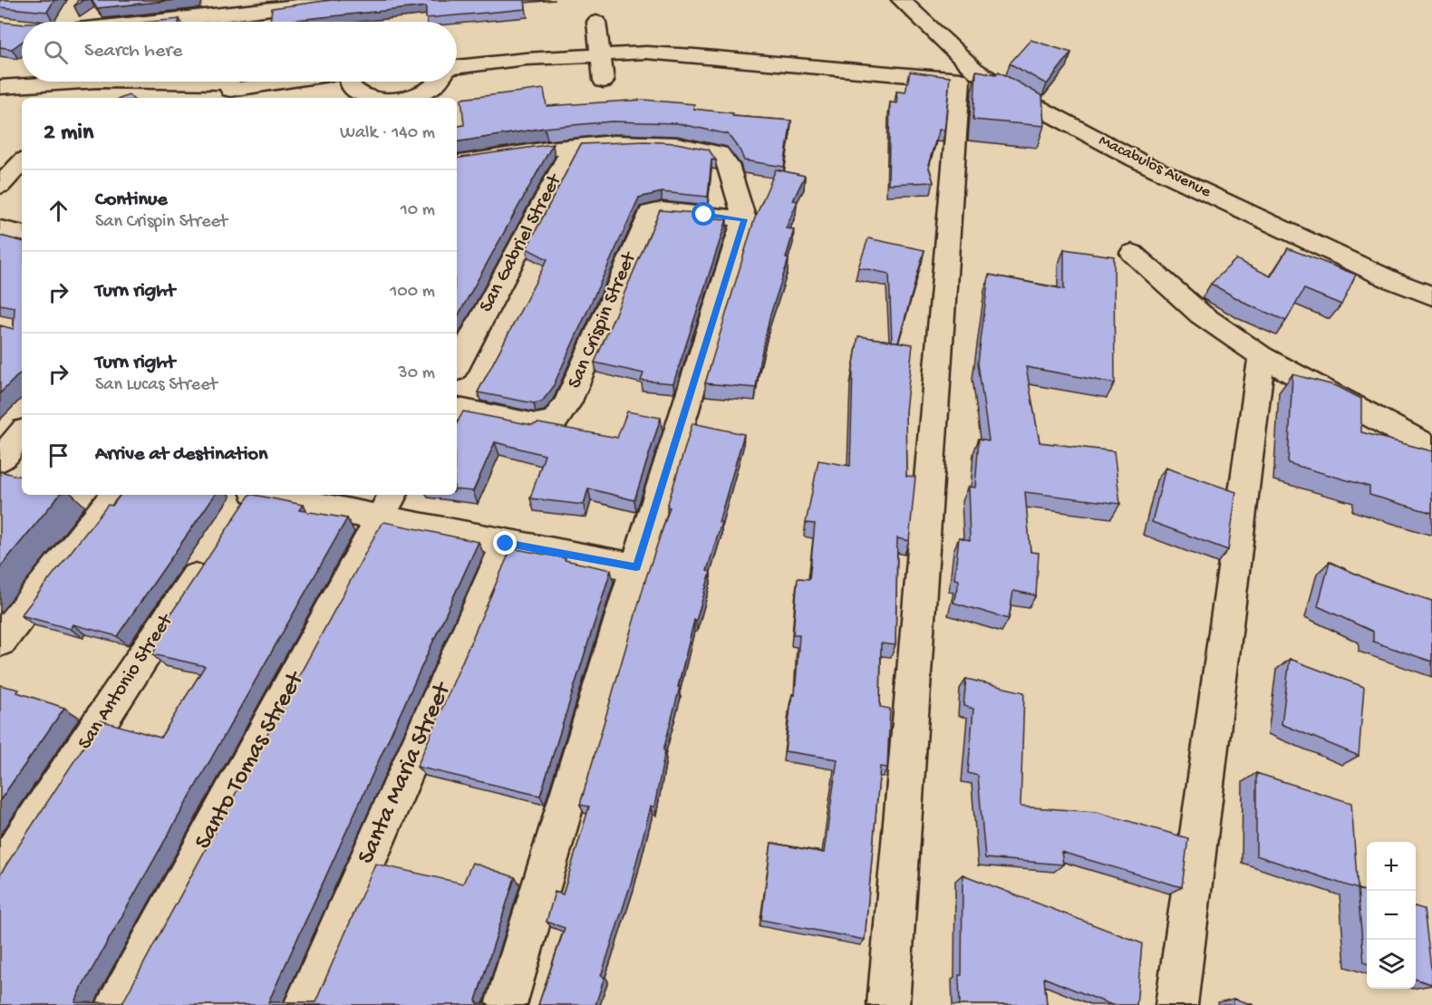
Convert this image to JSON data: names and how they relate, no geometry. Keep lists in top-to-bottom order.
{
  "streets": {
    "street": [
      "Macabulos Avenue",
      "San Gabriel Street",
      "San Crispin Street",
      "San Antonio Street",
      "Santo Tomas Street",
      "Santa Maria Street"
    ]
  },
  "page": {
    "search": "Search here",
    "heading": ["2 min", "Walk · 140 m"],
    "list": [
      ["Continue", "San Crispin Street", "10 m"],
      ["Turn right", "100 m"],
      ["Turn right", "San Lucas Street", "30 m"],
      "Arrive at destination"
    ],
    "map_buttons": ["+", "−"]
  }
}
